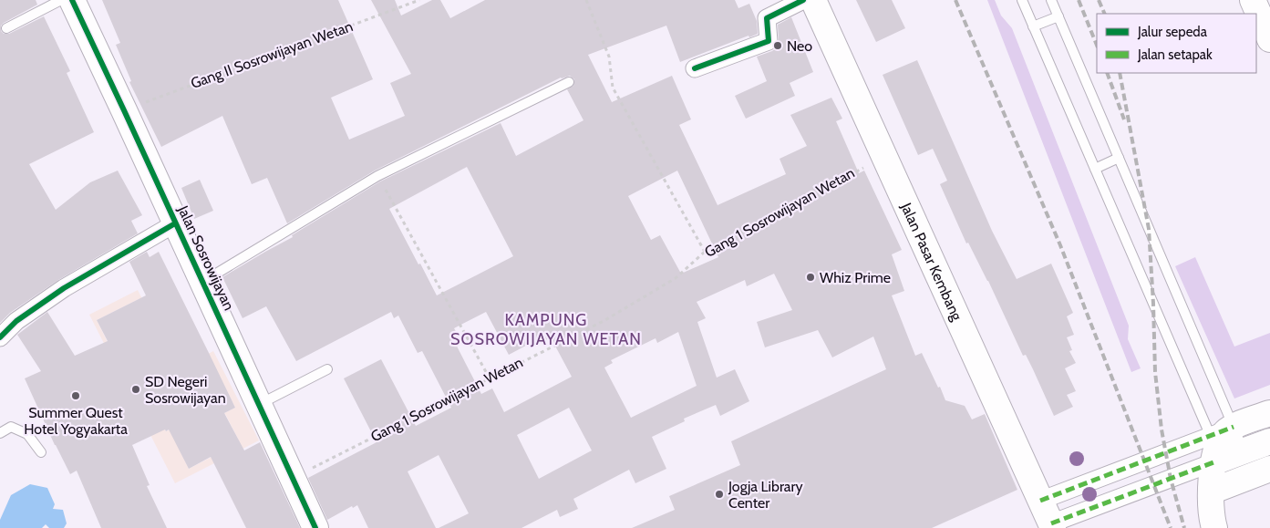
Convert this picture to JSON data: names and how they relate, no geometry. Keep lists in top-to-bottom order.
{
  "streets": {
    "main road": ["Jalan Sosrowijayan", "Jalan Pasar Kembang"],
    "path": ["Gang II Sosrowijayan Wetan", "Gang 1 Sosrowijayan Wetan"]
  },
  "crossings": [
    ["Gang II Sosrowijayan Wetan", "Jalan Sosrowijayan"],
    ["Gang 1 Sosrowijayan Wetan", "Jalan Sosrowijayan"],
    ["Gang 1 Sosrowijayan Wetan", "Jalan Pasar Kembang"]
  ],
  "districts": ["KAMPUNG SOSROWIJAYAN WETAN"],
  "places": [
    "Neo",
    "Whiz Prime",
    "SD Negeri Sosrowijayan",
    "Summer Quest Hotel Yogyakarta",
    "Jogja Library Center"
  ],
  "legend": ["Jalur sepeda", "Jalan setapak"]
}
